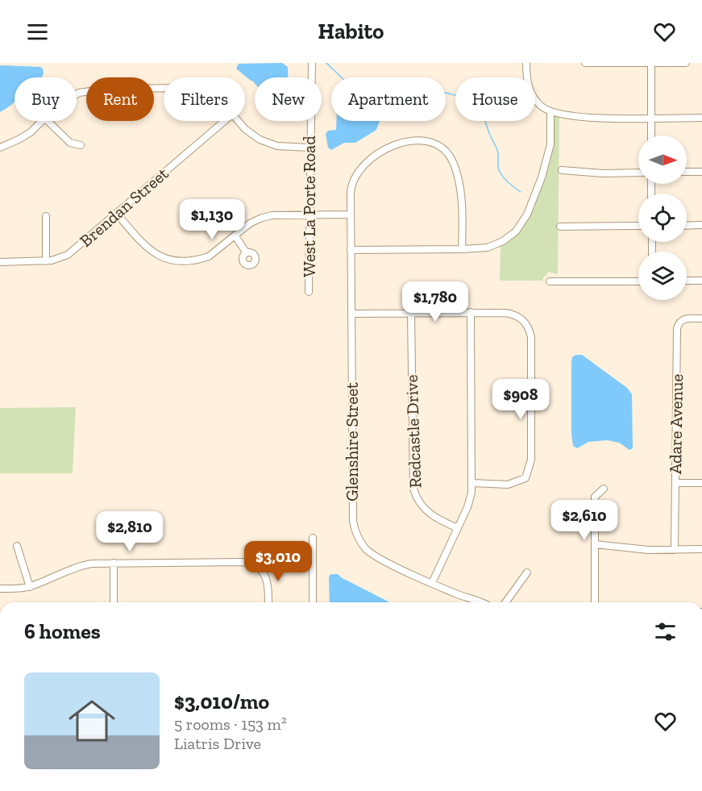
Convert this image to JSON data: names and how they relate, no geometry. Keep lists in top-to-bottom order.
{
  "streets": {
    "street": [
      "West La Porte Road",
      "Brendan Street",
      "Adare Avenue",
      "Redcastle Drive",
      "Glenshire Street"
    ]
  },
  "north": "right",
  "page": {
    "header": "Habito",
    "chip": [
      "Buy",
      "Rent",
      "Filters",
      "New",
      "Apartment",
      "House"
    ],
    "price": [
      "$1,130",
      "$1,780",
      "$908",
      "$2,610",
      "$2,810",
      "$3,010"
    ],
    "heading": "6 homes",
    "list": [
      {
        "name": "$3,010/mo",
        "note": "5 rooms · 153 m² · Liatris Drive"
      }
    ]
  }
}
